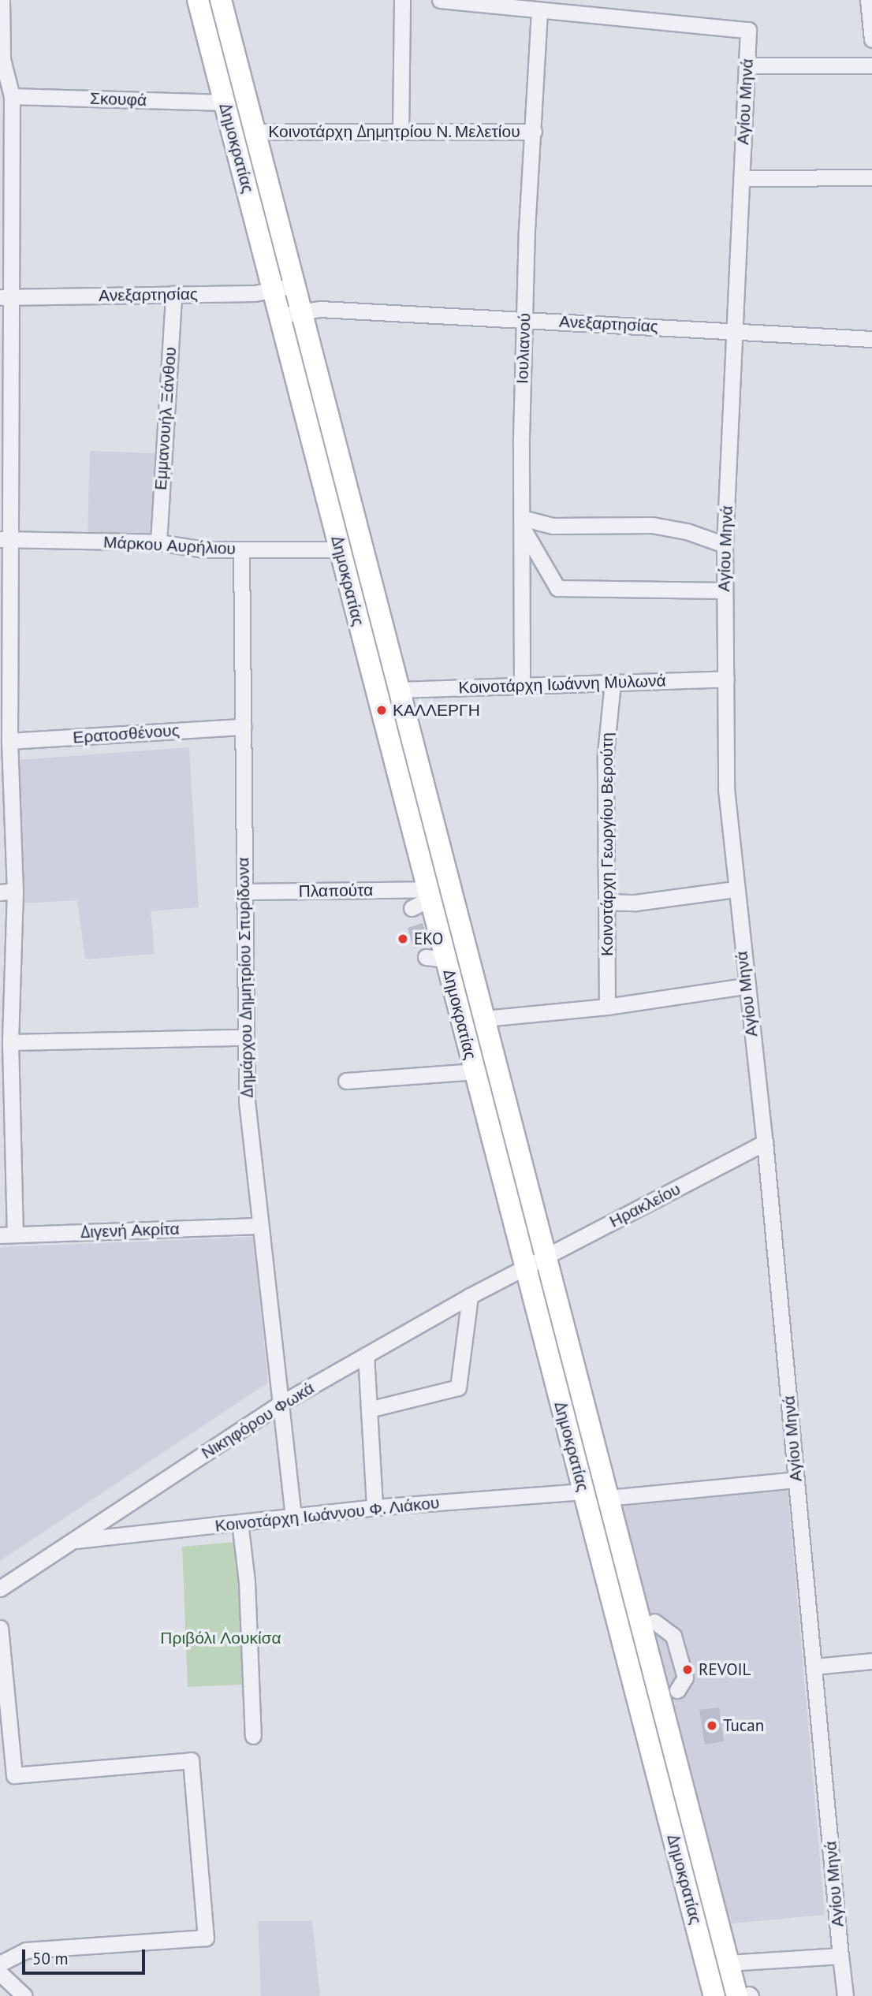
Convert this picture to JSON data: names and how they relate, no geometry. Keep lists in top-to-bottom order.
{
  "streets": {
    "main road": ["Δημοκρατίας"],
    "street": [
      "Σκουφά",
      "Αγίου Μηνά",
      "Κοινοτάρχη Δημητρίου Ν. Μελετίου",
      "Ανεξαρτησίας",
      "Ιουλιανού",
      "Εμμανουήλ Ξάνθου",
      "Μάρκου Αυρήλιου",
      "Κοινοτάρχη Ιωάννη Μυλωνά",
      "Ερατοσθένους",
      "Κοινοτάρχη Γεωργίου Βερούτη",
      "Πλαπούτα",
      "Δημάρχου Δημητρίου Σπυρίδωνα",
      "Ηρακλείου",
      "Διγενή Ακρίτα",
      "Νικηφόρου Φωκά",
      "Κοινοτάρχη Ιωάννου Φ. Λιάκου"
    ]
  },
  "crossings": [
    ["Σκουφά", "Δημοκρατίας"],
    ["Αγίου Μηνά", "Ανεξαρτησίας"],
    ["Αγίου Μηνά", "Ιουλιανού"],
    ["Αγίου Μηνά", "Κοινοτάρχη Ιωάννη Μυλωνά"],
    ["Αγίου Μηνά", "Ηρακλείου"],
    ["Κοινοτάρχη Δημητρίου Ν. Μελετίου", "Δημοκρατίας"],
    ["Κοινοτάρχη Δημητρίου Ν. Μελετίου", "Ιουλιανού"],
    ["Δημοκρατίας", "Ανεξαρτησίας"],
    ["Δημοκρατίας", "Μάρκου Αυρήλιου"],
    ["Δημοκρατίας", "Κοινοτάρχη Ιωάννη Μυλωνά"],
    ["Δημοκρατίας", "Πλαπούτα"],
    ["Δημοκρατίας", "Ηρακλείου"],
    ["Δημοκρατίας", "Νικηφόρου Φωκά"],
    ["Δημοκρατίας", "Κοινοτάρχη Ιωάννου Φ. Λιάκου"],
    ["Ανεξαρτησίας", "Ιουλιανού"],
    ["Ανεξαρτησίας", "Εμμανουήλ Ξάνθου"],
    ["Ιουλιανού", "Κοινοτάρχη Ιωάννη Μυλωνά"],
    ["Εμμανουήλ Ξάνθου", "Μάρκου Αυρήλιου"],
    ["Μάρκου Αυρήλιου", "Δημάρχου Δημητρίου Σπυρίδωνα"],
    ["Κοινοτάρχη Ιωάννη Μυλωνά", "Κοινοτάρχη Γεωργίου Βερούτη"],
    ["Ερατοσθένους", "Δημάρχου Δημητρίου Σπυρίδωνα"],
    ["Πλαπούτα", "Δημάρχου Δημητρίου Σπυρίδωνα"],
    ["Δημάρχου Δημητρίου Σπυρίδωνα", "Διγενή Ακρίτα"],
    ["Δημάρχου Δημητρίου Σπυρίδωνα", "Νικηφόρου Φωκά"],
    ["Δημάρχου Δημητρίου Σπυρίδωνα", "Κοινοτάρχη Ιωάννου Φ. Λιάκου"],
    ["Ηρακλείου", "Νικηφόρου Φωκά"],
    ["Νικηφόρου Φωκά", "Κοινοτάρχη Ιωάννου Φ. Λιάκου"]
  ],
  "parks": ["Πριβόλι Λουκίσα"],
  "places": [
    "ΚΑΛΛΕΡΓΗ",
    "EKO",
    "REVOIL",
    "Tucan"
  ],
  "scale_bar": "50 m"
}
